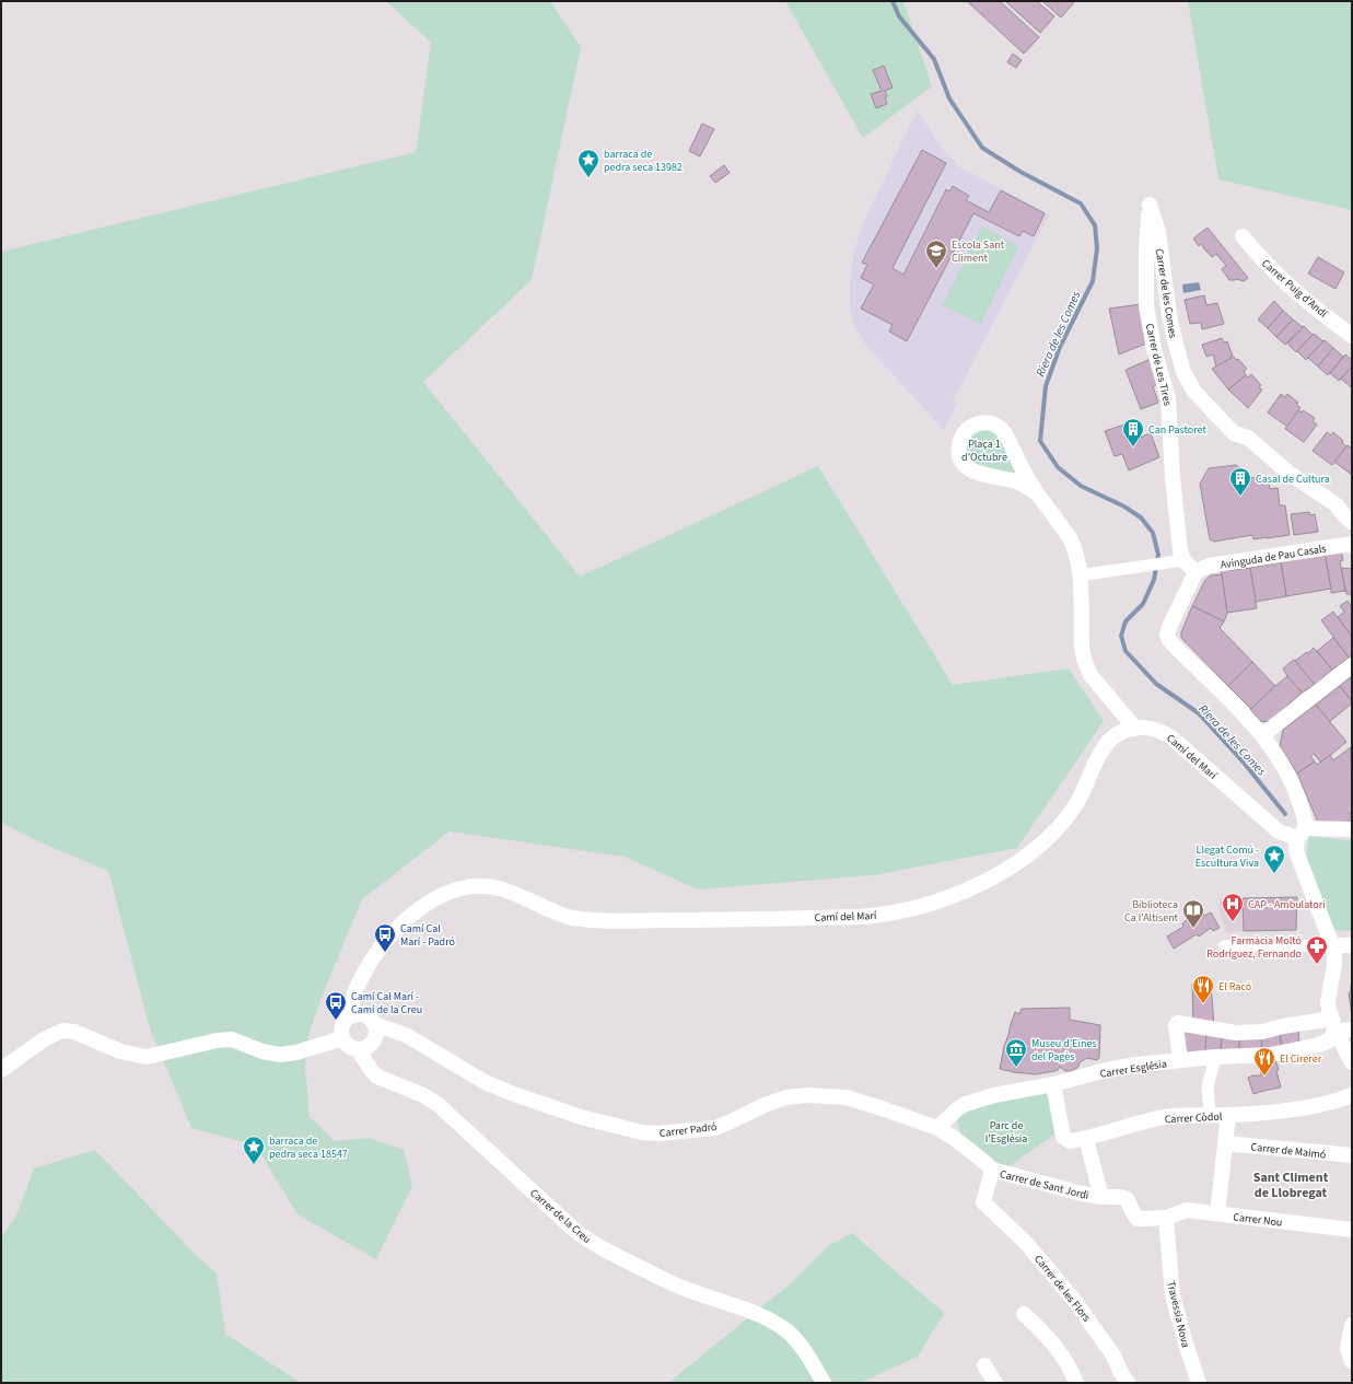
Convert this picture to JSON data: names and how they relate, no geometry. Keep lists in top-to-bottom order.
{
  "streets": {
    "street": [
      "Carrer Puig d'Andí",
      "Carrer de les Comes",
      "Carrer de Les Tires",
      "Avinguda de Pau Casals",
      "Camí del Marí",
      "Carrer Església",
      "Carrer Còdol",
      "Carrer Padró",
      "Carrer de Maimó",
      "Carrer de Sant Jordi",
      "Carrer de la Creu",
      "Carrer Nou",
      "Carrer de les Flors",
      "Travessia Nova"
    ]
  },
  "crossings": [
    ["Carrer de les Comes", "Carrer de Les Tires"],
    ["Carrer de les Comes", "Avinguda de Pau Casals"],
    ["Camí del Marí", "Carrer Padró"],
    ["Camí del Marí", "Carrer de la Creu"],
    ["Carrer Església", "Carrer Còdol"],
    ["Carrer Església", "Carrer Padró"],
    ["Carrer Padró", "Carrer de Sant Jordi"],
    ["Carrer Padró", "Carrer de la Creu"],
    ["Carrer Padró", "Carrer de les Flors"],
    ["Carrer de Sant Jordi", "Carrer Nou"],
    ["Carrer de Sant Jordi", "Carrer de les Flors"],
    ["Carrer de Sant Jordi", "Travessia Nova"],
    ["Carrer Nou", "Travessia Nova"]
  ],
  "districts": ["Sant Climent de Llobregat"],
  "water": ["Riera de les Comes"],
  "parks": ["Plaça 1 d'Octubre", "Parc de l'Església"],
  "places": {
    "place": ["barraca de pedra seca 13982", "Llegat Comú - Escultura Viva", "barraca de pedra seca 18547"],
    "school or university": ["Escola Sant Climent"],
    "building": ["Can Pastoret", "Casal de Cultura"],
    "hospital": ["CAP - Ambulatori"],
    "library": ["Biblioteca Ca l'Altisent"],
    "bus stop": ["Camí Cal Marí - Padró", "Camí Cal Marí - Camí de la Creu"],
    "pharmacy": ["Farmàcia Moltó Rodríguez, Fernando"],
    "restaurant": ["El Racó", "El Cirerer"],
    "museum": ["Museu d’Eines del Pagès"]
  }
}
